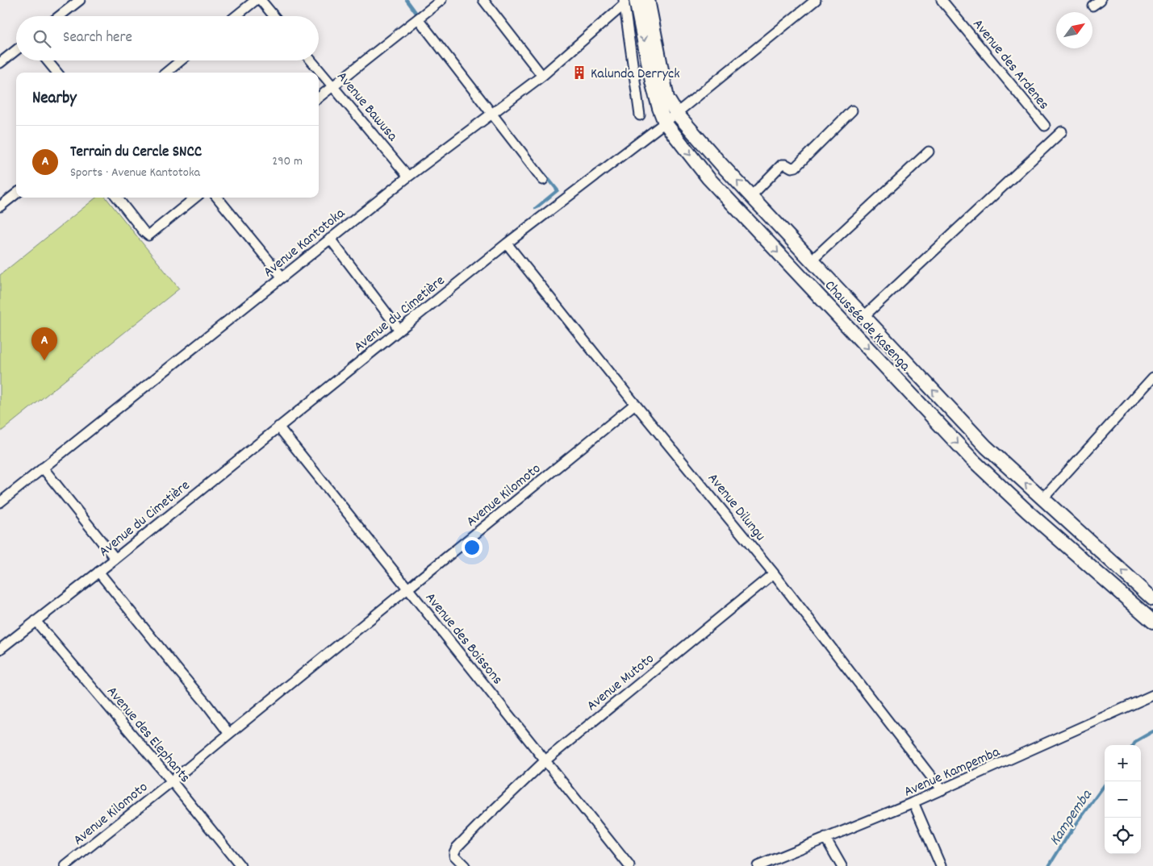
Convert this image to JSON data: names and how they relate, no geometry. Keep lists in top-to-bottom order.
{
  "streets": {
    "main road": ["Chaussée de Kasenga"],
    "street": [
      "Avenue des Ardenes",
      "Avenue Bawusa",
      "Avenue Kantotoka",
      "Avenue du Cimetière",
      "Avenue Kilomoto",
      "Avenue Dilungu",
      "Avenue des Boissons",
      "Avenue Mutoto",
      "Avenue des Elephants",
      "Avenue Kampemba"
    ]
  },
  "crossings": [
    ["Avenue Bawusa", "Avenue Kantotoka"],
    ["Avenue Kantotoka", "Chaussée de Kasenga"],
    ["Avenue du Cimetière", "Chaussée de Kasenga"],
    ["Avenue du Cimetière", "Avenue Dilungu"],
    ["Avenue du Cimetière", "Avenue des Boissons"],
    ["Avenue du Cimetière", "Avenue des Elephants"],
    ["Avenue Kilomoto", "Avenue Dilungu"],
    ["Avenue Kilomoto", "Avenue des Boissons"],
    ["Avenue Kilomoto", "Avenue des Elephants"],
    ["Avenue Dilungu", "Avenue Mutoto"],
    ["Avenue Dilungu", "Avenue Kampemba"],
    ["Avenue des Boissons", "Avenue Mutoto"]
  ],
  "water": ["Kampemba"],
  "places": {
    "building": ["Kalunda Derryck"]
  },
  "north": "top right",
  "page": {
    "search": "Search here",
    "heading": "Nearby",
    "list": [
      {
        "mark": "A",
        "name": "Terrain du Cercle SNCC",
        "note": "Sports · Avenue Kantotoka",
        "value": "290 m"
      }
    ],
    "pins": "A",
    "map_buttons": ["+", "−"]
  }
}
